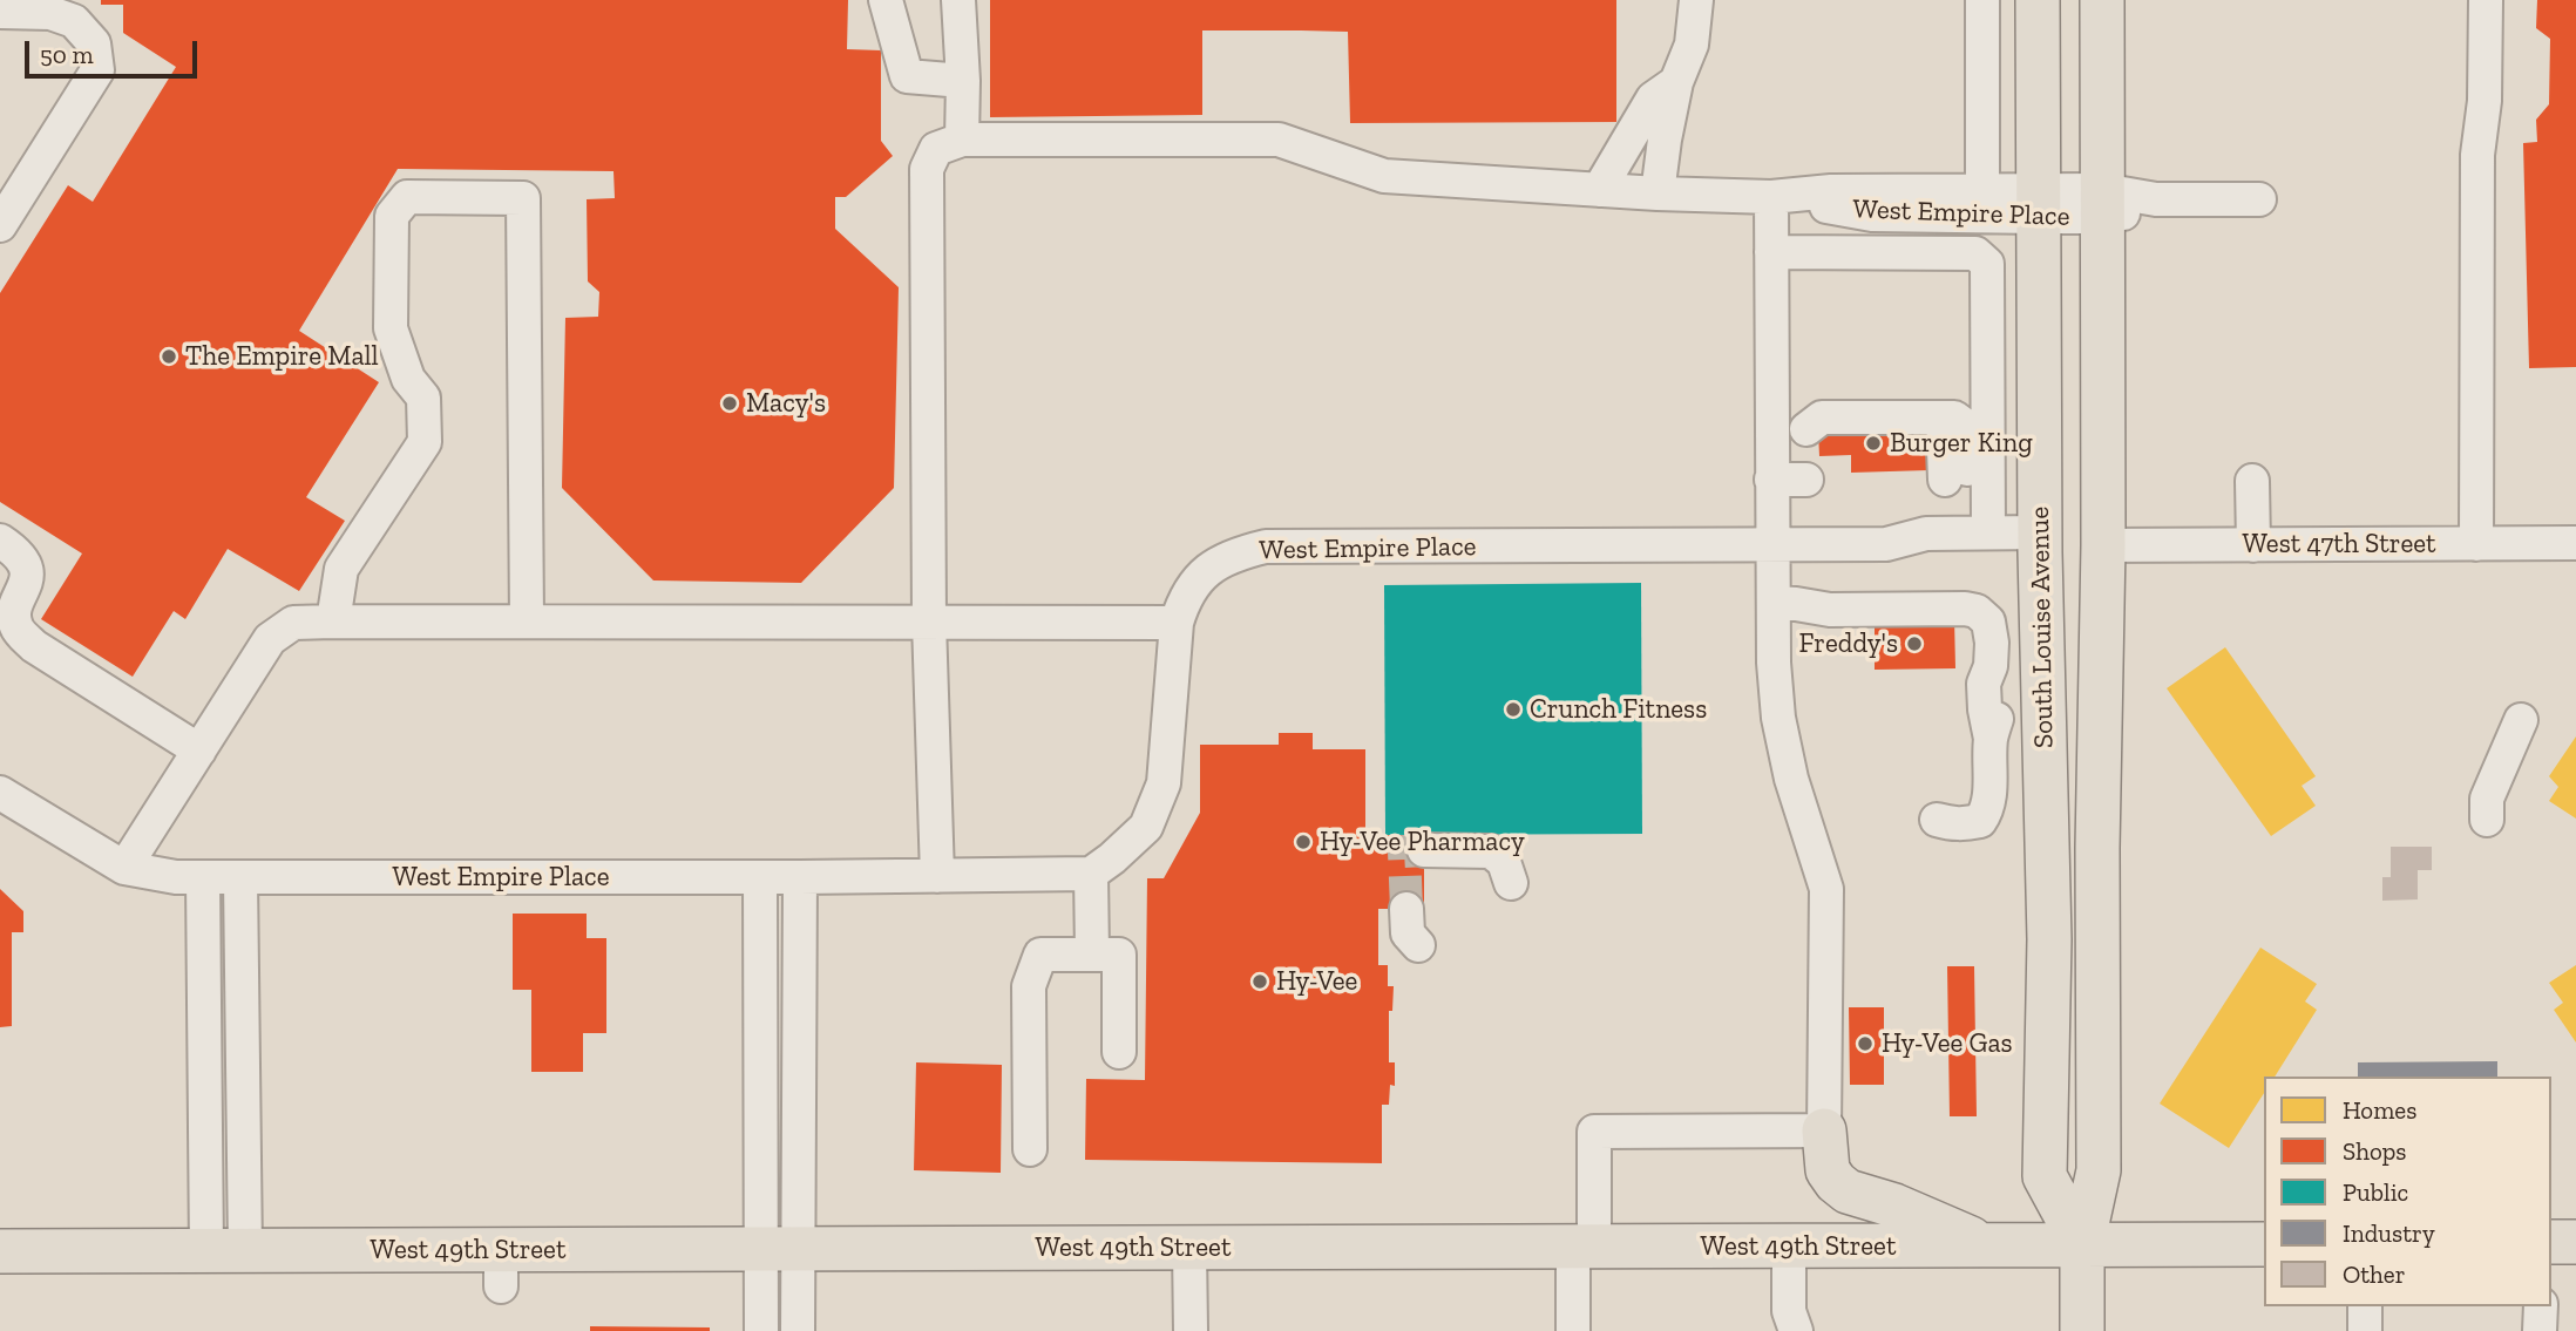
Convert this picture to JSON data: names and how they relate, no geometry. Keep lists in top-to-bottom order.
{
  "streets": {
    "main road": ["South Louise Avenue", "West 49th Street"],
    "street": ["West Empire Place", "West 47th Street"]
  },
  "crossings": [
    ["West Empire Place", "South Louise Avenue"],
    ["West 47th Street", "South Louise Avenue"],
    ["South Louise Avenue", "West 49th Street"]
  ],
  "places": [
    "The Empire Mall",
    "Macy's",
    "Burger King",
    "Freddy's",
    "Crunch Fitness",
    "Hy-Vee Pharmacy",
    "Hy-Vee",
    "Hy-Vee Gas"
  ],
  "legend": [
    "Homes",
    "Shops",
    "Public",
    "Industry",
    "Other"
  ],
  "scale_bar": "50 m"
}
